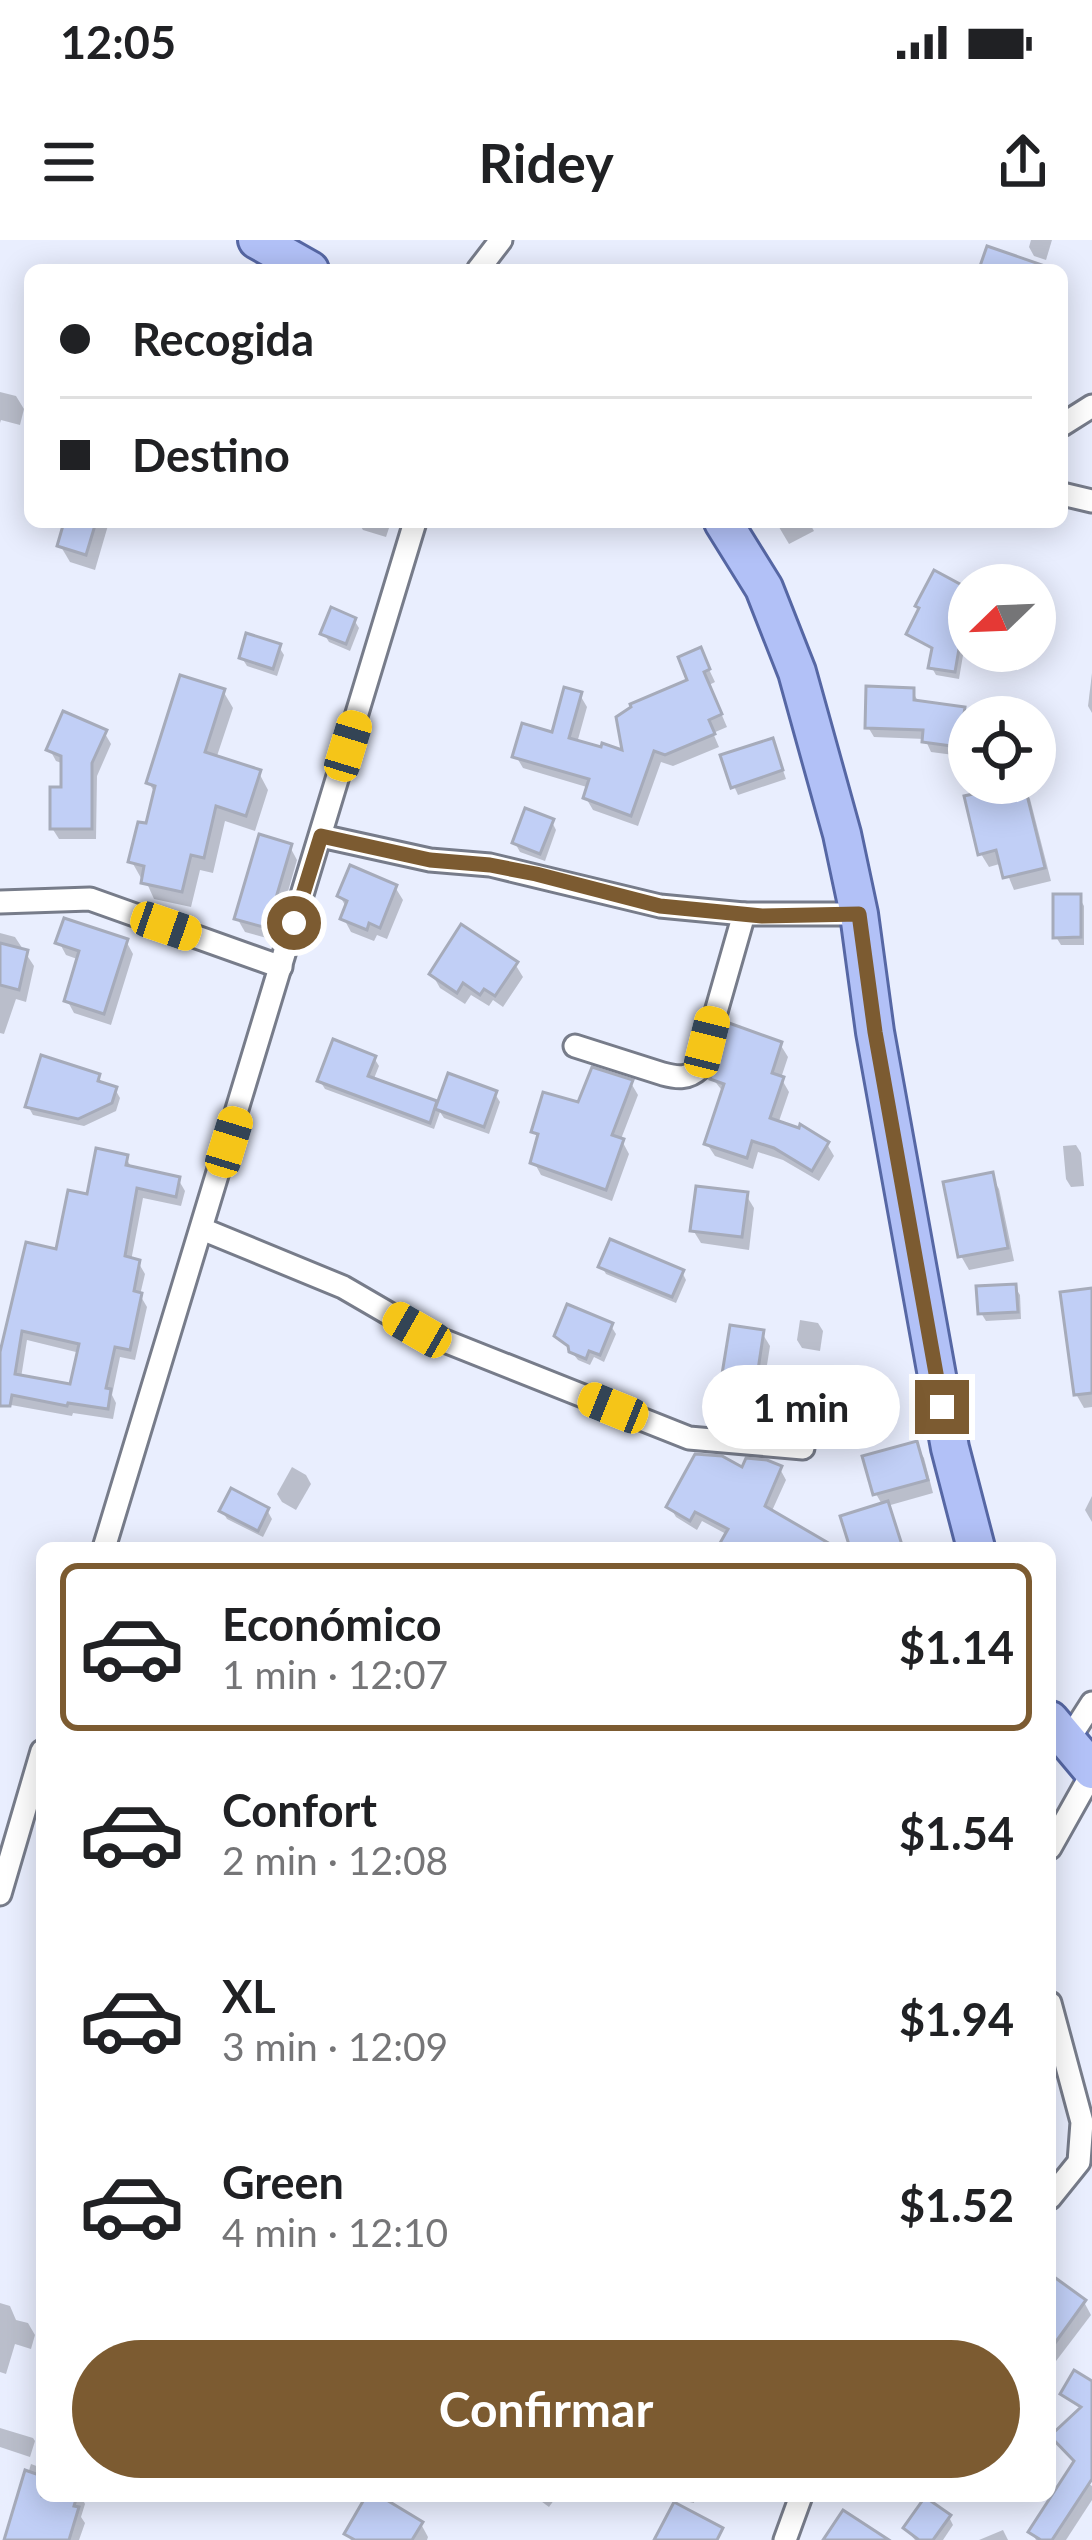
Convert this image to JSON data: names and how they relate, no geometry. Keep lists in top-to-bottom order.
{
  "north": "bottom left",
  "page": {
    "status": "12:05",
    "header": "Ridey",
    "banner": ["Recogida", "Destino"],
    "bubble": "1 min",
    "list": [
      {
        "name": "Económico",
        "note": "1 min · 12:07",
        "value": "$1.14"
      },
      {
        "name": "Confort",
        "note": "2 min · 12:08",
        "value": "$1.54"
      },
      {
        "name": "XL",
        "note": "3 min · 12:09",
        "value": "$1.94"
      },
      {
        "name": "Green",
        "note": "4 min · 12:10",
        "value": "$1.52"
      }
    ],
    "buttons": "Confirmar"
  }
}
